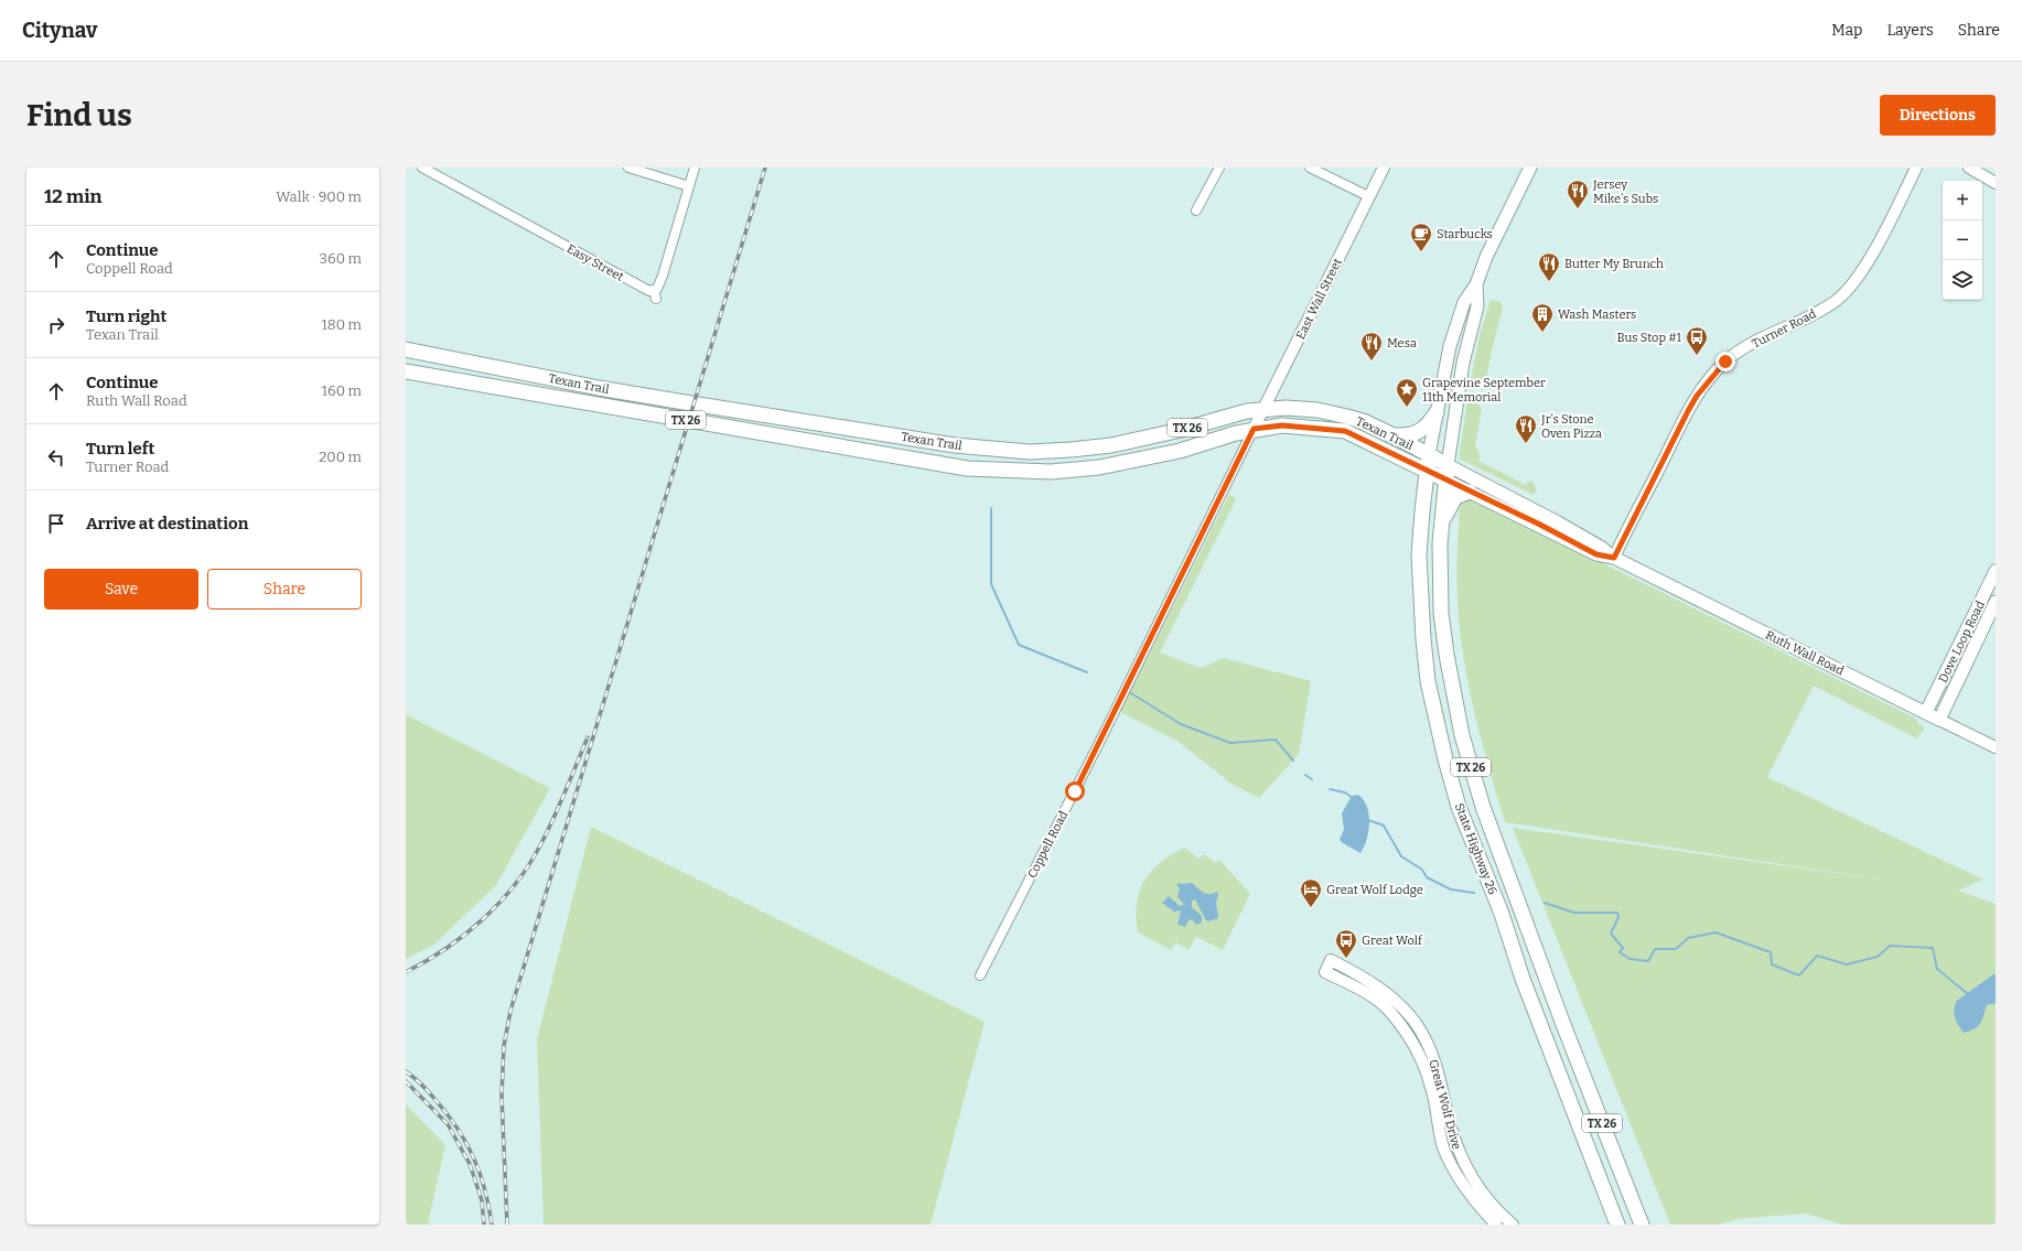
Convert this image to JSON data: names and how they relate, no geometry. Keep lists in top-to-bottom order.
{
  "streets": {
    "main road": [
      "Texan Trail",
      "TX 26",
      "Dove Loop Road",
      "Ruth Wall Road",
      "State Highway 26"
    ],
    "street": [
      "Easy Street",
      "East Wall Street",
      "Turner Road",
      "Coppell Road",
      "Great Wolf Drive"
    ]
  },
  "crossings": [
    ["East Wall Street", "Texan Trail"],
    ["East Wall Street", "Coppell Road"],
    ["Turner Road", "Ruth Wall Road"],
    ["Texan Trail", "TX 26"],
    ["Texan Trail", "Ruth Wall Road"],
    ["Texan Trail", "Coppell Road"],
    ["Texan Trail", "State Highway 26"],
    ["TX 26", "State Highway 26"],
    ["Dove Loop Road", "Ruth Wall Road"],
    ["Ruth Wall Road", "State Highway 26"]
  ],
  "places": {
    "restaurant": [
      "Jersey Mike's Subs",
      "Butter My Brunch",
      "Mesa",
      "Jr's Stone Oven Pizza"
    ],
    "cafe": ["Starbucks"],
    "building": ["Wash Masters"],
    "bus stop": ["Bus Stop #1", "Great Wolf"],
    "place": ["Grapevine September 11th Memorial"],
    "hotel": ["Great Wolf Lodge"]
  },
  "page": {
    "header": "Citynav",
    "nav": ["Map", "Layers", "Share"],
    "buttons": [
      "Directions",
      ["Save", "Share"]
    ],
    "title": "Find us",
    "heading": ["12 min", "Walk · 900 m"],
    "map_buttons": ["+", "−"],
    "list": [
      ["Continue", "Coppell Road", "360 m"],
      ["Turn right", "Texan Trail", "180 m"],
      ["Continue", "Ruth Wall Road", "160 m"],
      ["Turn left", "Turner Road", "200 m"],
      "Arrive at destination"
    ]
  }
}
